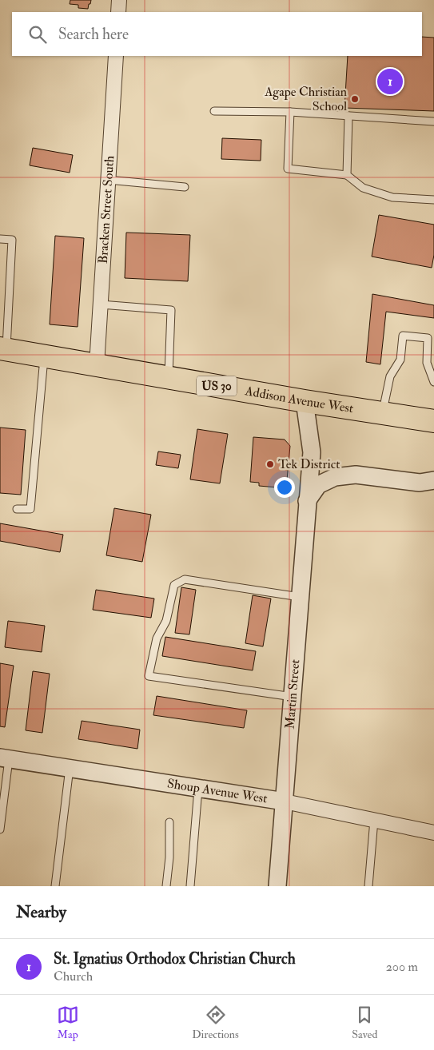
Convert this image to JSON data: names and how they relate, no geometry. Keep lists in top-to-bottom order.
{
  "streets": {
    "main road": ["US 30", "Addison Avenue West"],
    "street": ["Bracken Street South", "Martin Street", "Shoup Avenue West"]
  },
  "crossings": [
    ["Bracken Street South", "Addison Avenue West"],
    ["Addison Avenue West", "Martin Street"],
    ["Martin Street", "Shoup Avenue West"]
  ],
  "places": ["Agape Christian School", "Tek District"],
  "page": {
    "search": "Search here",
    "pins": "1",
    "heading": "Nearby",
    "list": [
      {
        "mark": "1",
        "name": "St. Ignatius Orthodox Christian Church",
        "note": "Church",
        "value": "200 m"
      }
    ],
    "nav": ["Map", "Directions", "Saved"]
  }
}
